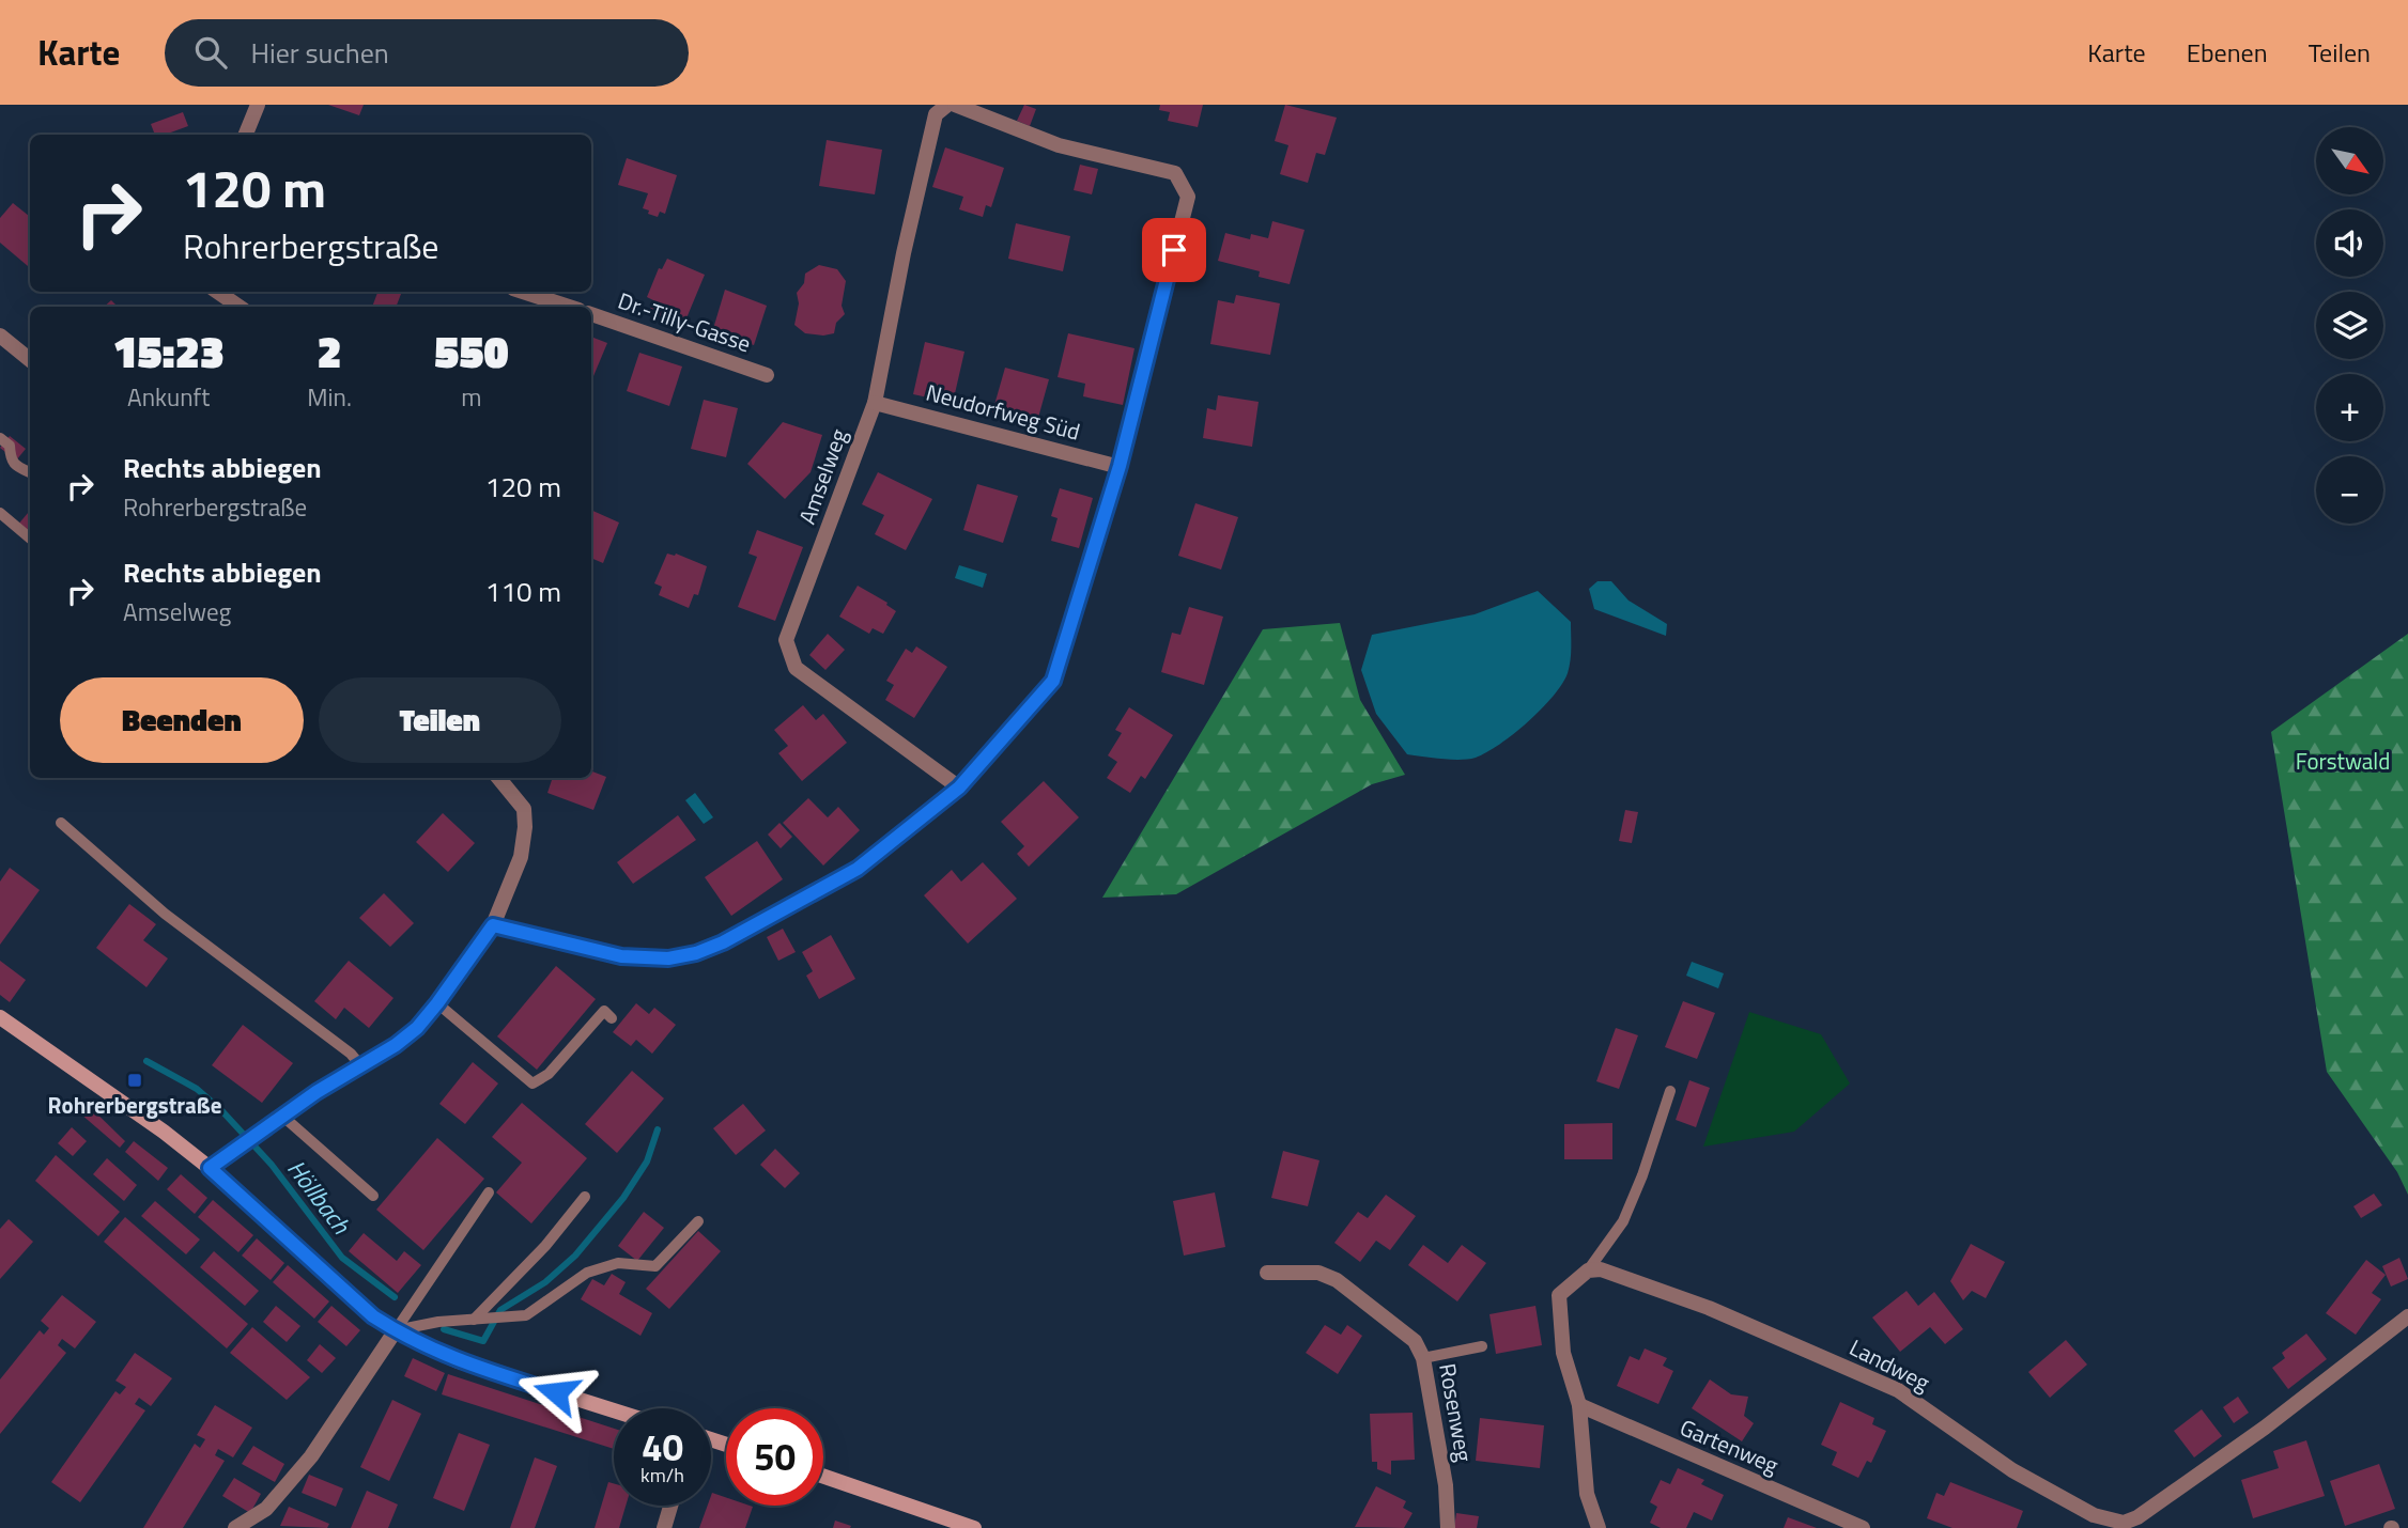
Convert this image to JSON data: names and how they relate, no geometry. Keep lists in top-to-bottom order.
{
  "streets": {
    "street": [
      "Dr.-Tilly-Gasse",
      "Neudorfweg Süd",
      "Amselweg",
      "Landweg",
      "Rosenweg",
      "Gartenweg"
    ]
  },
  "crossings": [
    ["Neudorfweg Süd", "Amselweg"]
  ],
  "water": ["Höllbach"],
  "parks": ["Forstwald"],
  "places": {
    "transit": ["Rohrerbergstraße"]
  },
  "north": "bottom right",
  "page": {
    "header": "Karte",
    "search": "Hier suchen",
    "nav": ["Karte", "Ebenen", "Teilen"],
    "map_buttons": ["+", "−"],
    "turn": ["120 m", "Rohrerbergstraße"],
    "eta": [
      "15:23",
      "Ankunft",
      "2",
      "Min.",
      "550",
      "m"
    ],
    "list": [
      {
        "name": "Rechts abbiegen",
        "note": "Rohrerbergstraße",
        "value": "120 m"
      },
      {
        "name": "Rechts abbiegen",
        "note": "Amselweg",
        "value": "110 m"
      }
    ],
    "buttons": ["Beenden", "Teilen"],
    "speed": "40 km/h",
    "limit": "50"
  }
}
